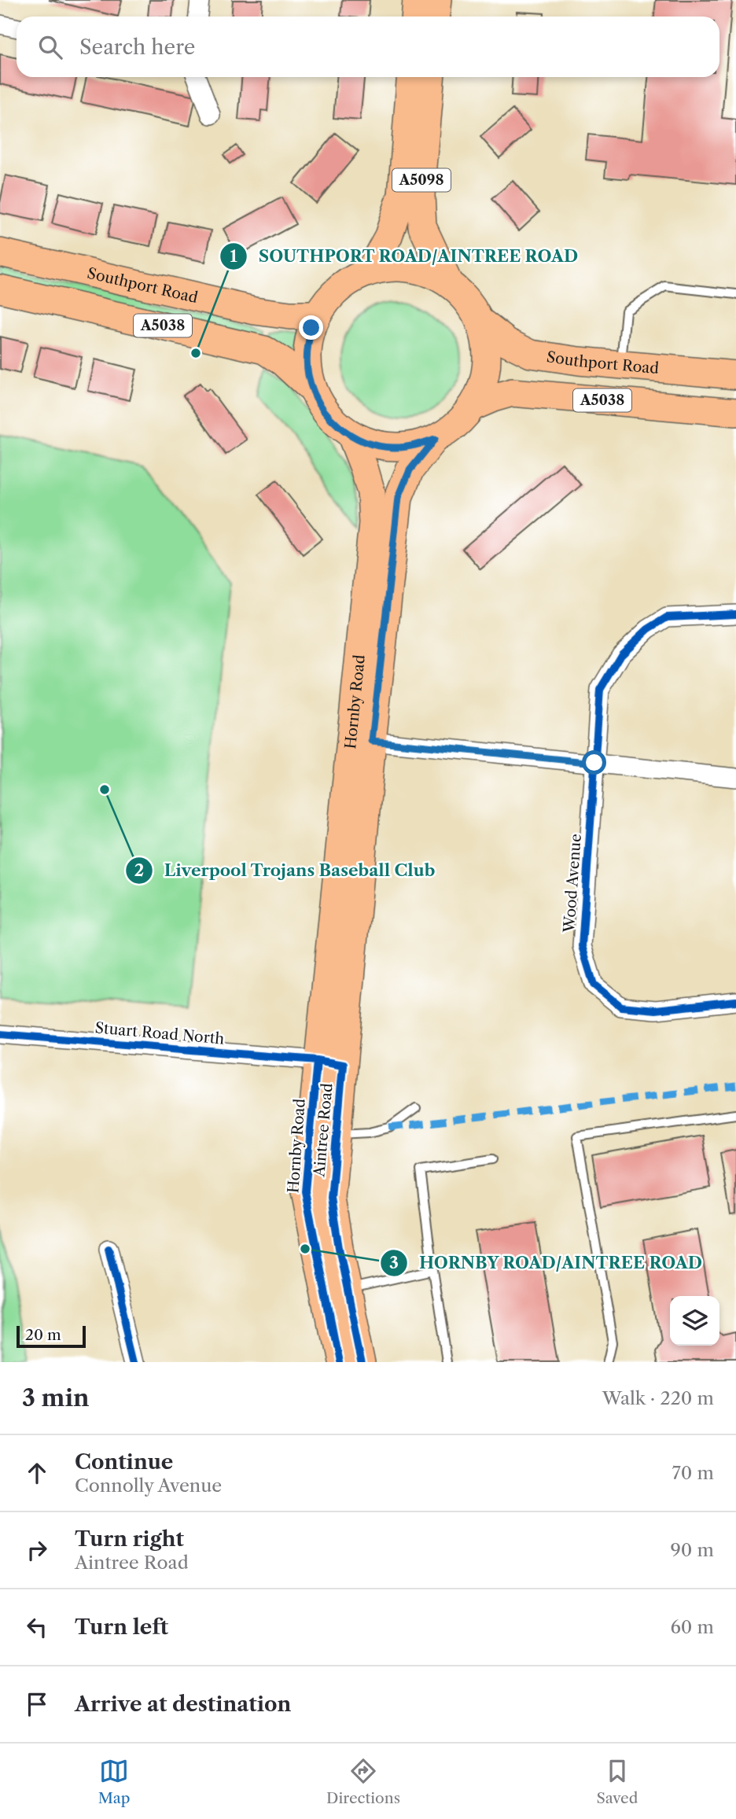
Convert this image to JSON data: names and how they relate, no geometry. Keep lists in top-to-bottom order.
{
  "streets": {
    "main road": [
      "A5098",
      "Southport Road",
      "A5038",
      "Hornby Road",
      "Aintree Road"
    ],
    "street": ["Wood Avenue", "Stuart Road North"]
  },
  "crossings": [
    ["A5098", "Southport Road"],
    ["A5098", "A5038"],
    ["A5098", "Hornby Road"],
    ["A5098", "Aintree Road"],
    ["Southport Road", "A5038"],
    ["Southport Road", "Hornby Road"],
    ["Southport Road", "Aintree Road"],
    ["A5038", "Hornby Road"],
    ["A5038", "Aintree Road"],
    ["Hornby Road", "Stuart Road North"],
    ["Hornby Road", "Aintree Road"]
  ],
  "places": ["SOUTHPORT ROAD/AINTREE ROAD", "Liverpool Trojans Baseball Club", "HORNBY ROAD/AINTREE ROAD"],
  "scale_bar": "20 m",
  "page": {
    "search": "Search here",
    "scale": "20 m",
    "heading": ["3 min", "Walk · 220 m"],
    "list": [
      ["Continue", "Connolly Avenue", "70 m"],
      ["Turn right", "Aintree Road", "90 m"],
      ["Turn left", "60 m"],
      "Arrive at destination"
    ],
    "nav": ["Map", "Directions", "Saved"]
  }
}
